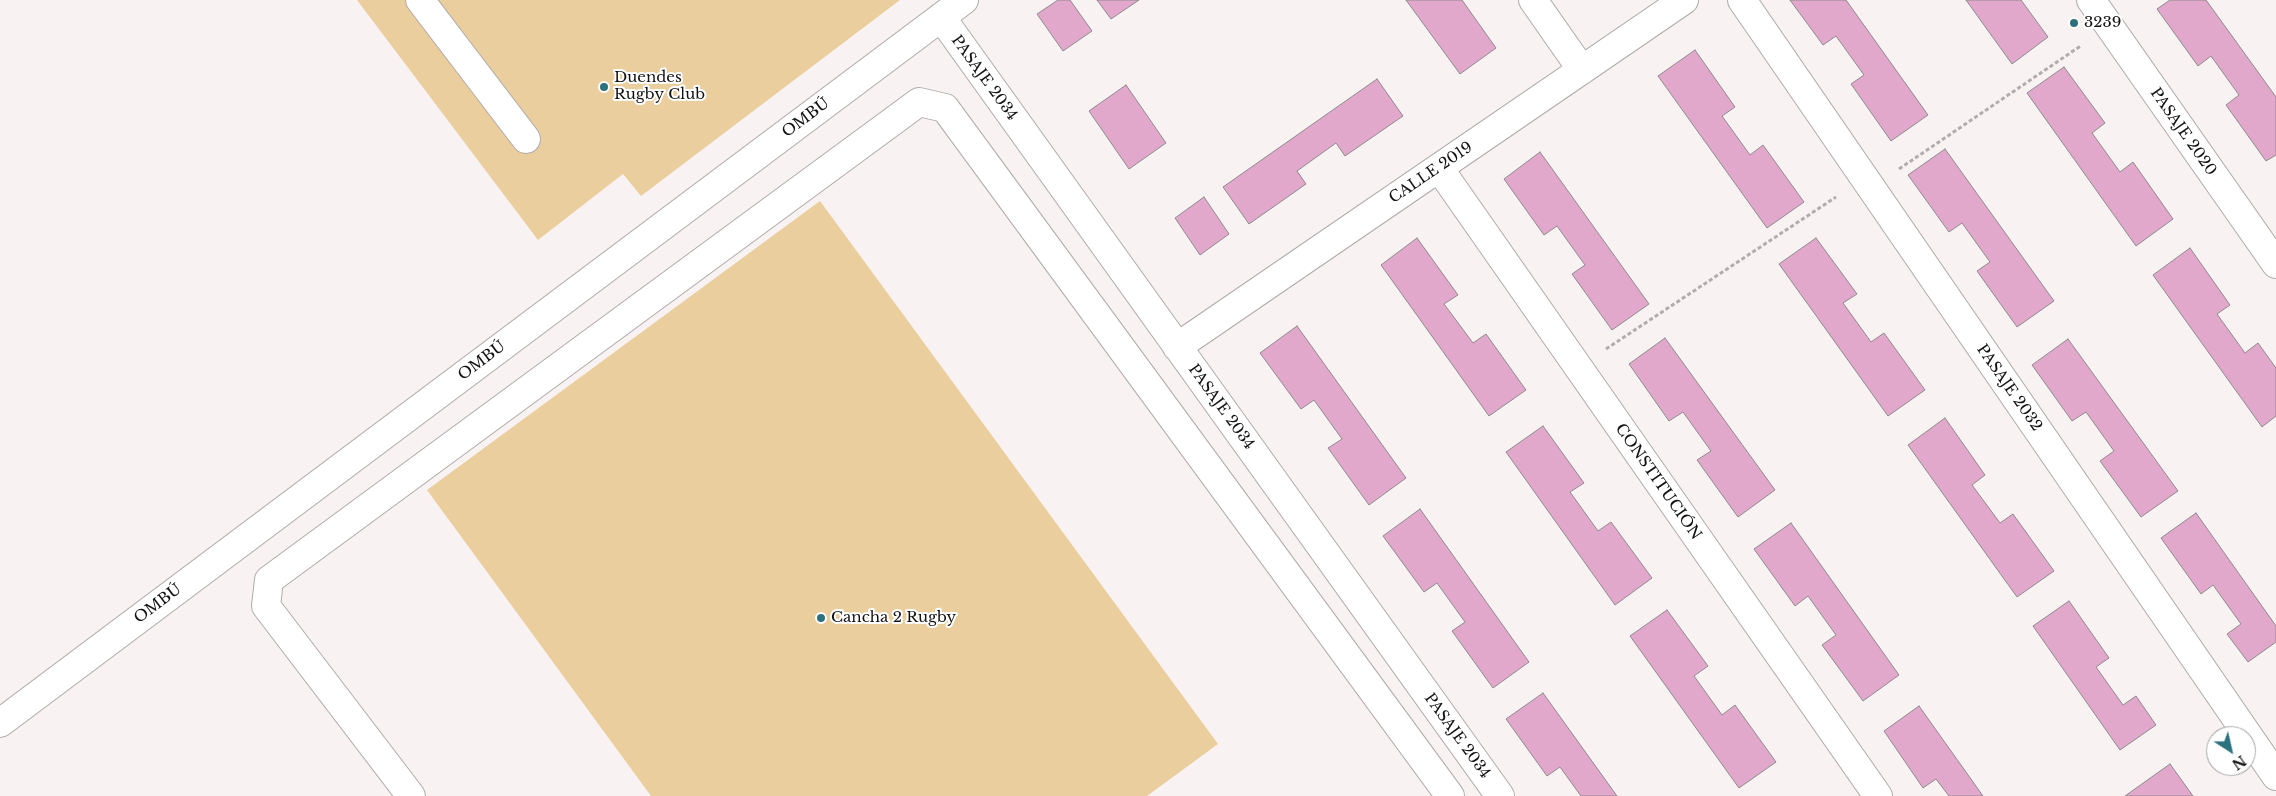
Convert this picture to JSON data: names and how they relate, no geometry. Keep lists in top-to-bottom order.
{
  "streets": {
    "street": [
      "PASAJE 2034",
      "OMBÚ",
      "PASAJE 2020",
      "CALLE 2019",
      "PASAJE 2032",
      "CONSTITUCIÓN"
    ]
  },
  "crossings": [
    ["PASAJE 2034", "OMBÚ"],
    ["PASAJE 2034", "CALLE 2019"],
    ["CALLE 2019", "CONSTITUCIÓN"]
  ],
  "places": ["3239", "Duendes Rugby Club", "Cancha 2 Rugby"],
  "north": "bottom right"
}
